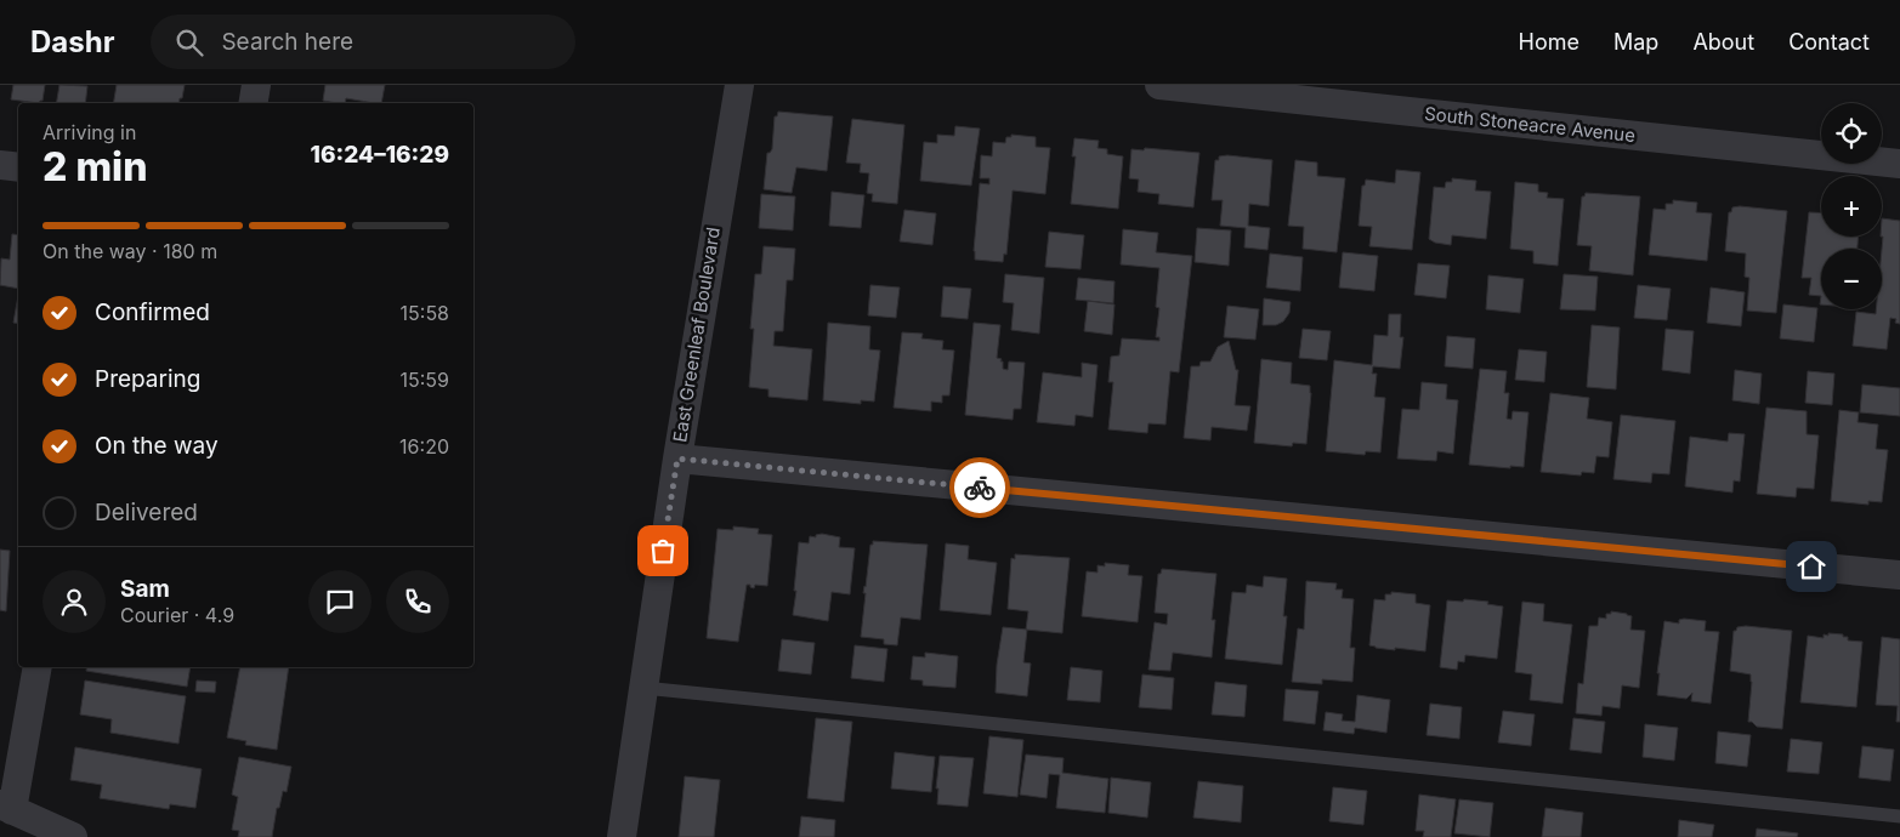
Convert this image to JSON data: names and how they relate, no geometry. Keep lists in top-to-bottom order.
{
  "streets": {
    "street": ["South Stoneacre Avenue", "East Greenleaf Boulevard"]
  },
  "page": {
    "header": "Dashr",
    "search": "Search here",
    "nav": [
      "Home",
      "Map",
      "About",
      "Contact"
    ],
    "map_buttons": ["+", "−"],
    "heading": ["2 min", "Arriving in", "16:24–16:29"],
    "panel": ["Sam", "Courier · 4.9"],
    "bar": "On the way · 180 m",
    "list": [
      ["Confirmed", "15:58"],
      ["Preparing", "15:59"],
      ["On the way", "16:20"],
      "Delivered"
    ]
  }
}
